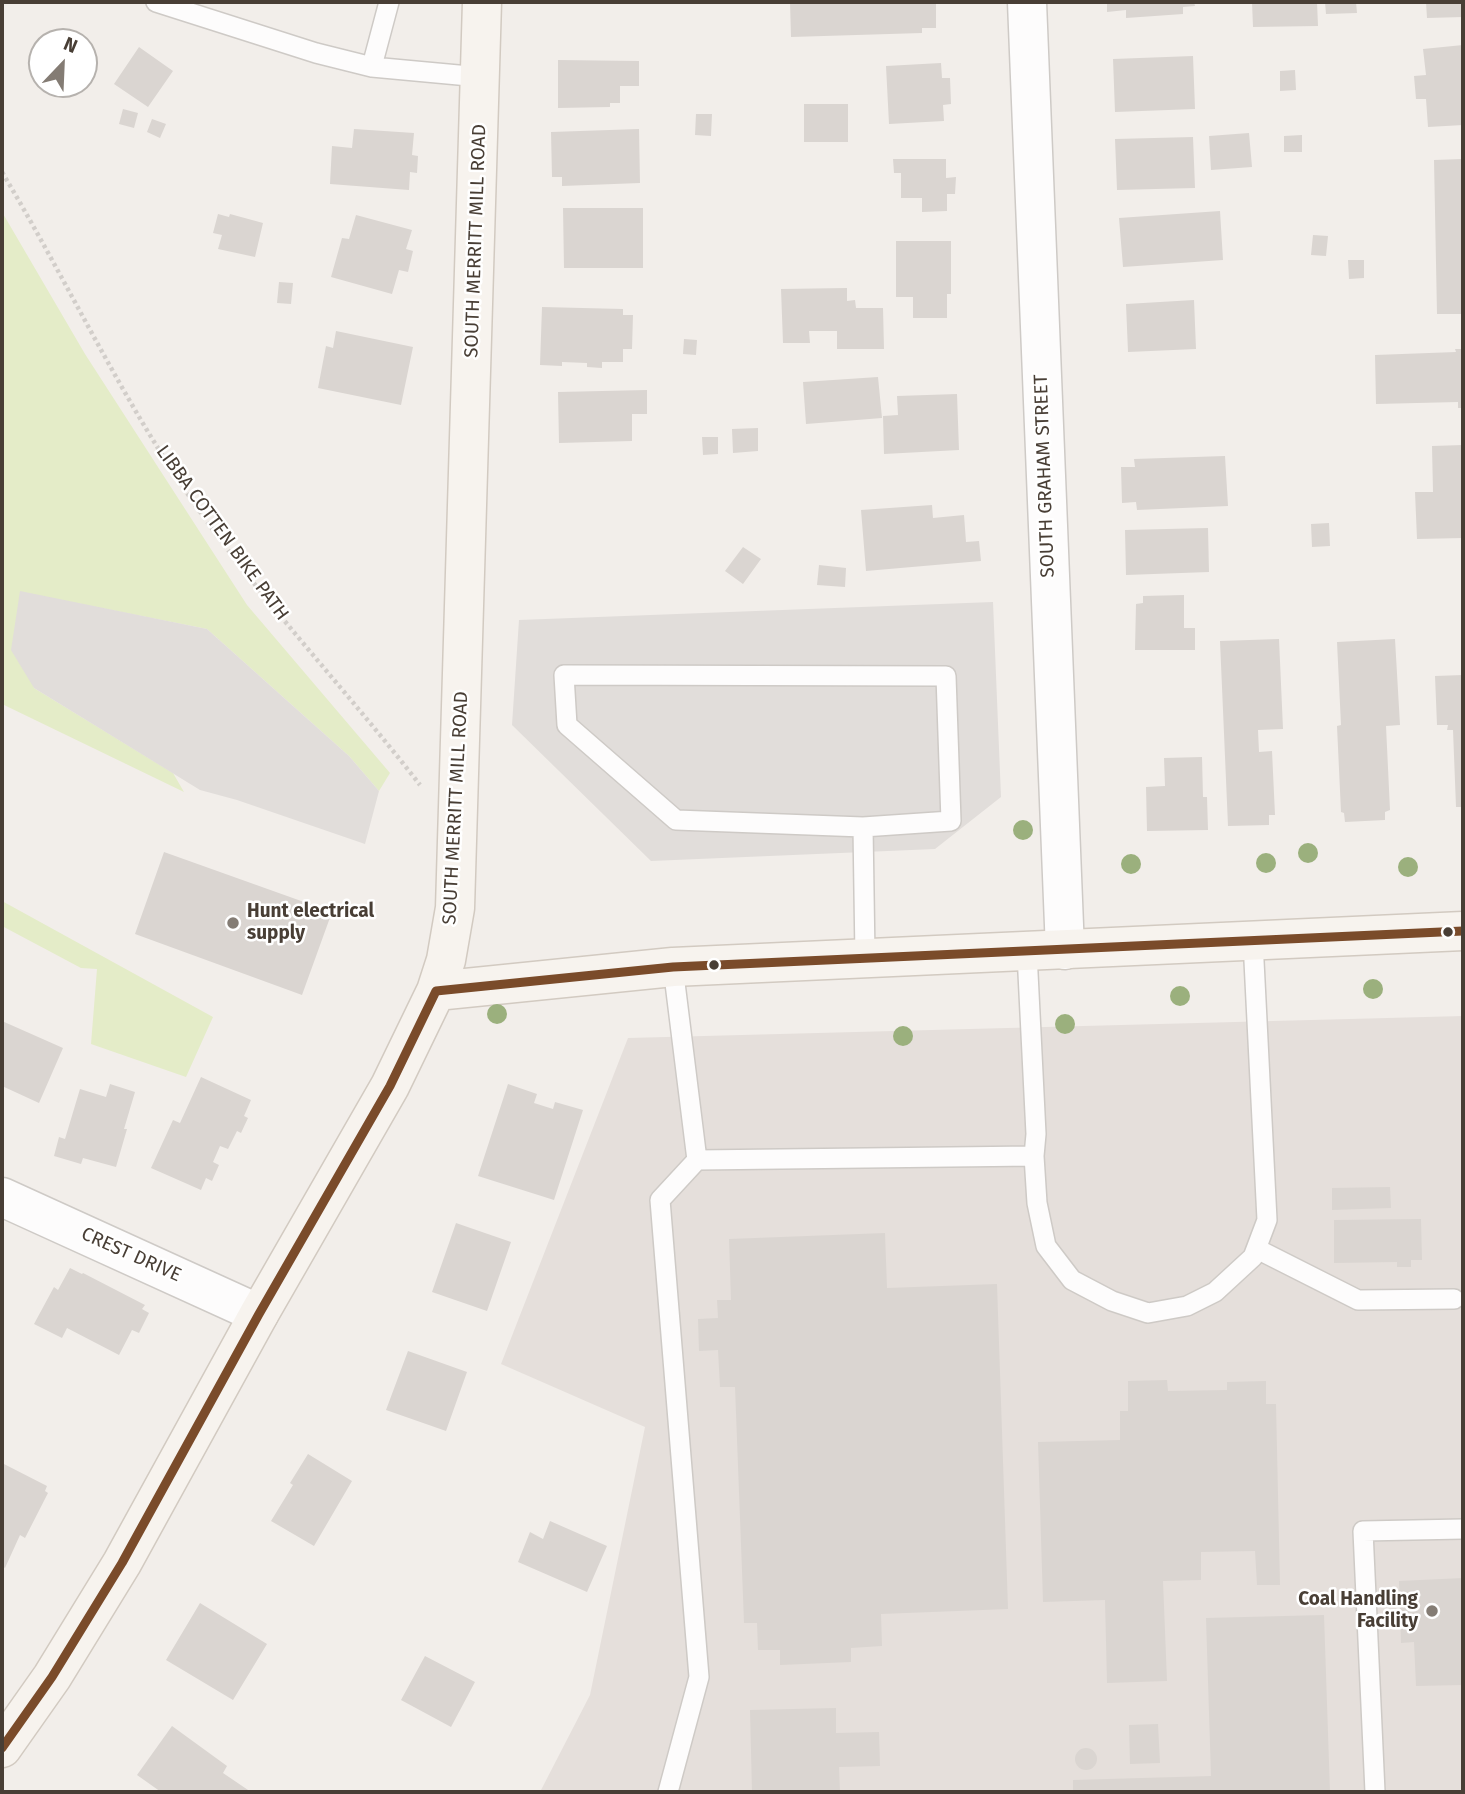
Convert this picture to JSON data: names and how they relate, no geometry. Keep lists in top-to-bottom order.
{
  "streets": {
    "street": ["SOUTH MERRITT MILL ROAD", "SOUTH GRAHAM STREET", "CREST DRIVE"],
    "path": ["LIBBA COTTEN BIKE PATH"]
  },
  "crossings": [
    ["SOUTH MERRITT MILL ROAD", "LIBBA COTTEN BIKE PATH"],
    ["SOUTH MERRITT MILL ROAD", "CREST DRIVE"]
  ],
  "places": ["Hunt electrical supply", "Coal Handling Facility"],
  "north": "top right"
}
